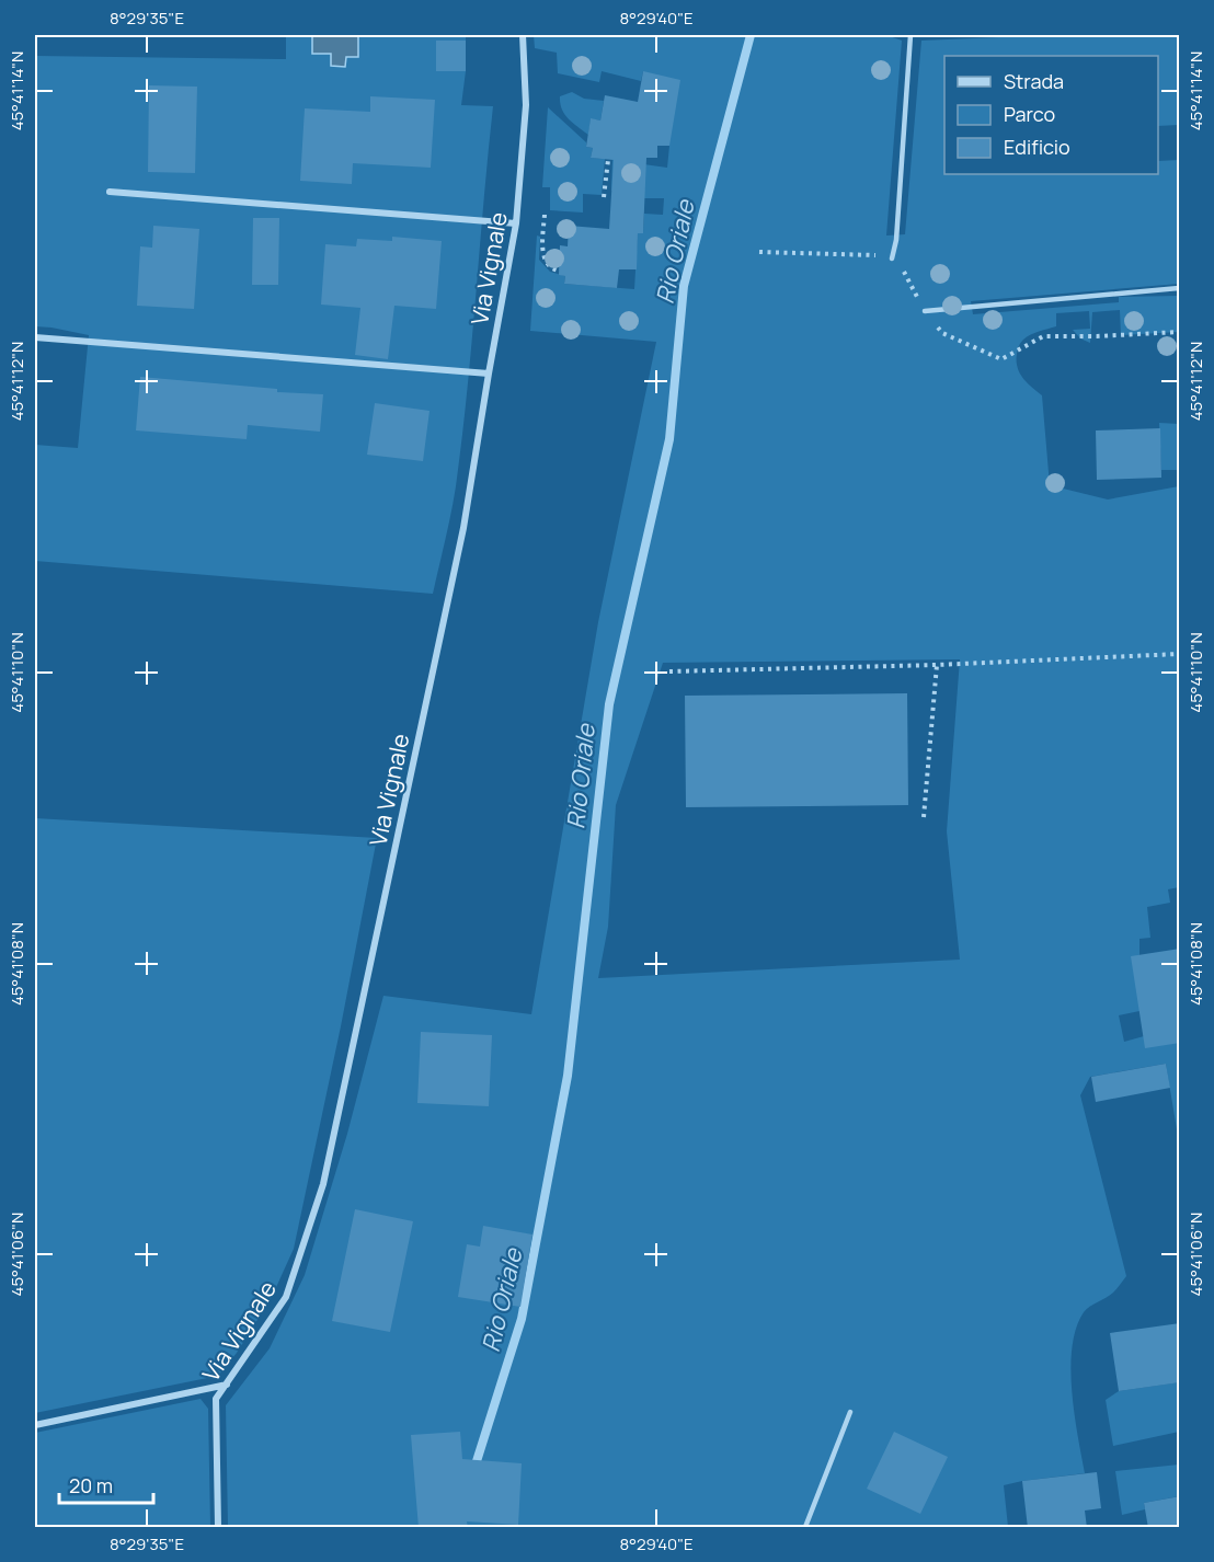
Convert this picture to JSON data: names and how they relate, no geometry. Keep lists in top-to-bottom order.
{
  "streets": {
    "street": ["Via Vignale"]
  },
  "water": ["Rio Oriale"],
  "legend": ["Strada", "Parco", "Edificio"],
  "scale_bar": "20 m",
  "coordinates": [
    "8°29'35\"E",
    "8°29'40\"E",
    "45°41'14\"N",
    "45°41'12\"N",
    "45°41'10\"N",
    "45°41'08\"N",
    "45°41'06\"N"
  ]
}
